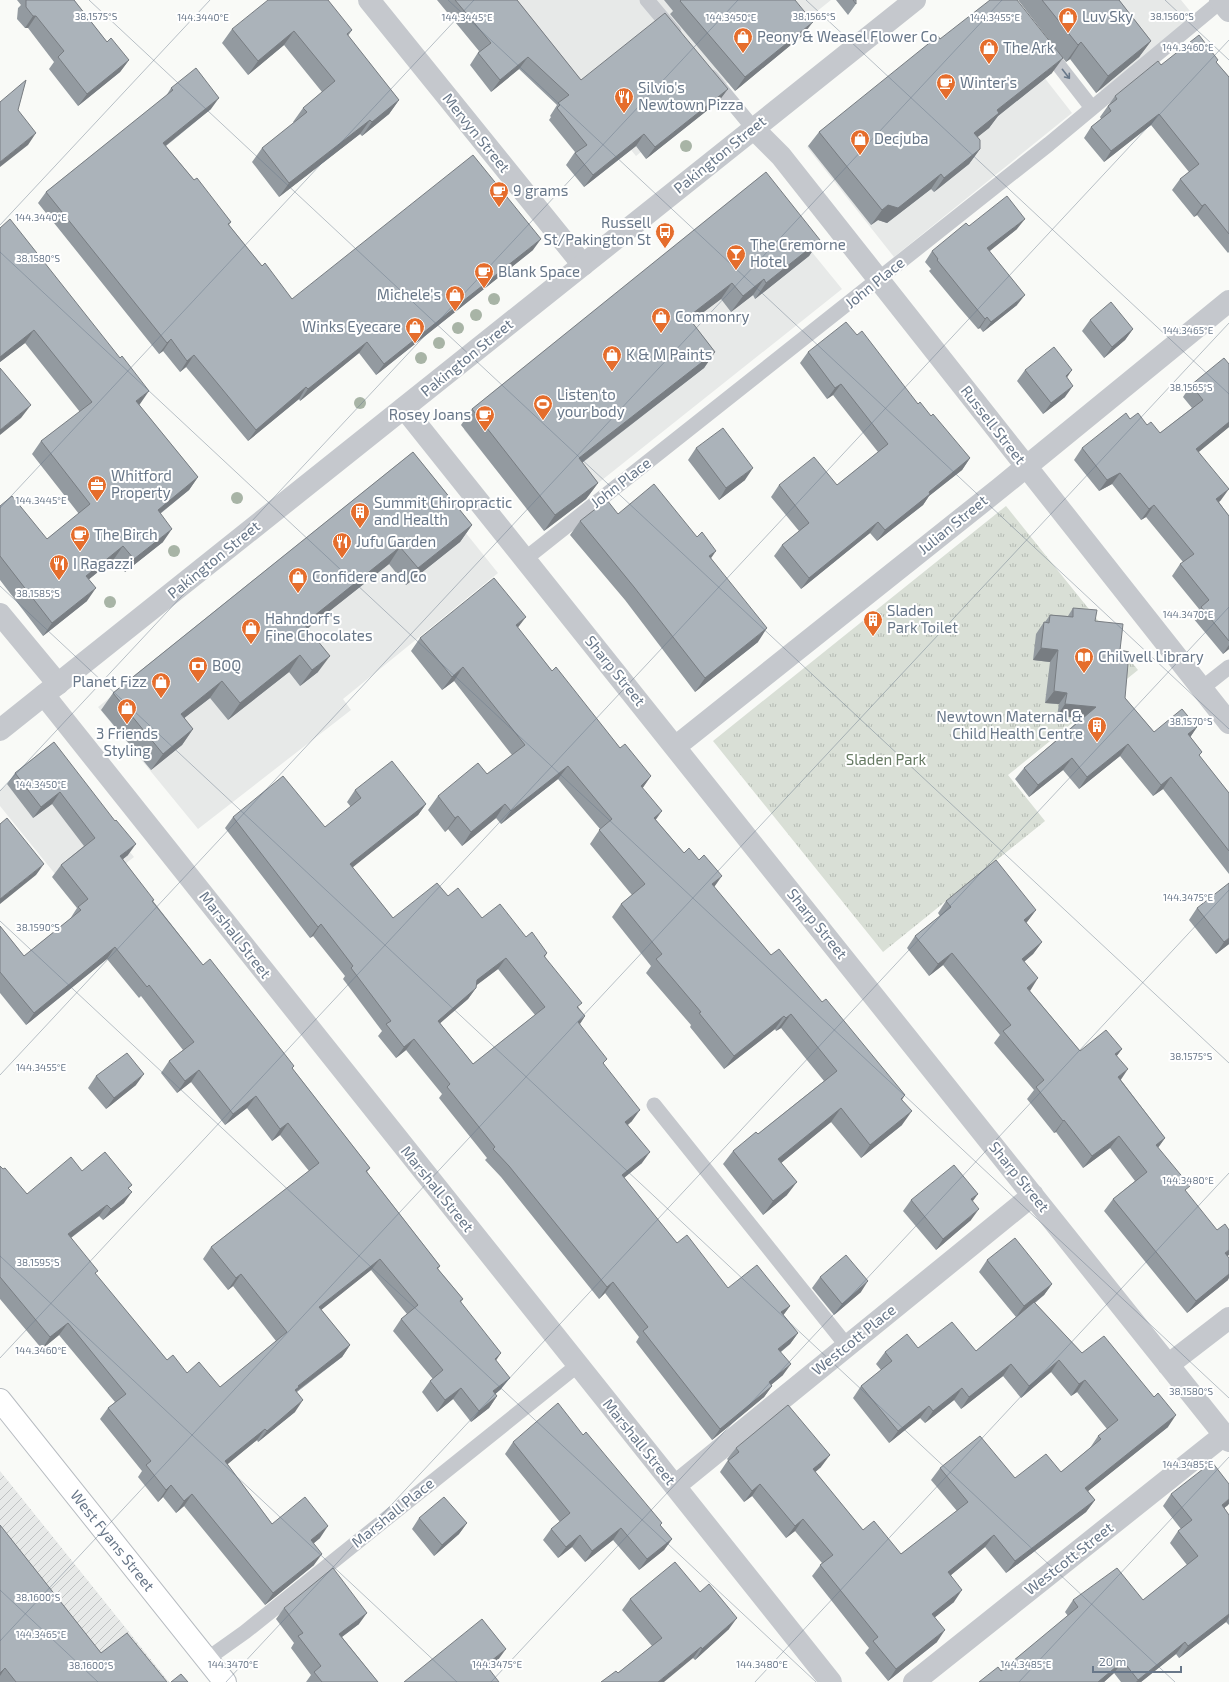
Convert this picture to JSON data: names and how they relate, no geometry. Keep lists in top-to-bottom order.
{
  "streets": {
    "main road": ["West Fyans Street"],
    "street": [
      "Mervyn Street",
      "Pakington Street",
      "Russell Street",
      "Julian Street",
      "Sharp Street",
      "Marshall Street",
      "Westcott Place",
      "Westcott Street"
    ],
    "lane": ["John Place", "Marshall Place"]
  },
  "crossings": [
    ["Mervyn Street", "Pakington Street"],
    ["Pakington Street", "Russell Street"],
    ["Pakington Street", "Sharp Street"],
    ["Pakington Street", "Marshall Street"],
    ["John Place", "Russell Street"],
    ["John Place", "Sharp Street"],
    ["Russell Street", "Julian Street"],
    ["Julian Street", "Sharp Street"],
    ["Sharp Street", "Westcott Place"],
    ["Sharp Street", "Westcott Street"],
    ["Marshall Street", "Westcott Place"],
    ["Marshall Street", "Marshall Place"],
    ["Marshall Place", "West Fyans Street"]
  ],
  "parks": ["Sladen Park"],
  "places": {
    "shop": [
      "Luv Sky",
      "Peony & Weasel Flower Co",
      "The Ark",
      "Decjuba",
      "Michele's",
      "Commonry",
      "Winks Eyecare",
      "K & M Paints",
      "Confidere and Co",
      "Hahndorf's Fine Chocolates",
      "Planet Fizz",
      "3 Friends Styling"
    ],
    "cafe": [
      "Winter's",
      "9 grams",
      "Blank Space",
      "Rosey Joans",
      "The Birch"
    ],
    "restaurant": ["Silvio's Newtown Pizza", "Jufu Garden", "I Ragazzi"],
    "bus stop": ["Russell St/Pakington St"],
    "bar": ["The Cremorne Hotel"],
    "sports": ["Listen to your body"],
    "office": ["Whitford Property"],
    "building": ["Summit Chiropractic and Health", "Sladen Park Toilet", "Newtown Maternal & Child Health Centre"],
    "library": ["Chilwell Library"],
    "bank": ["BOQ"]
  },
  "scale_bar": "20 m",
  "coordinates": [
    "38.1560°S",
    "38.1565°S",
    "38.1575°S",
    "144.3440°E",
    "144.3445°E",
    "144.3455°E",
    "144.3450°E",
    "144.3460°E",
    "38.1580°S",
    "144.3465°E",
    "38.1585°S",
    "144.3470°E",
    "38.1570°S",
    "144.3475°E",
    "38.1590°S",
    "144.3480°E",
    "38.1595°S",
    "144.3485°E",
    "38.1600°S"
  ]
}
